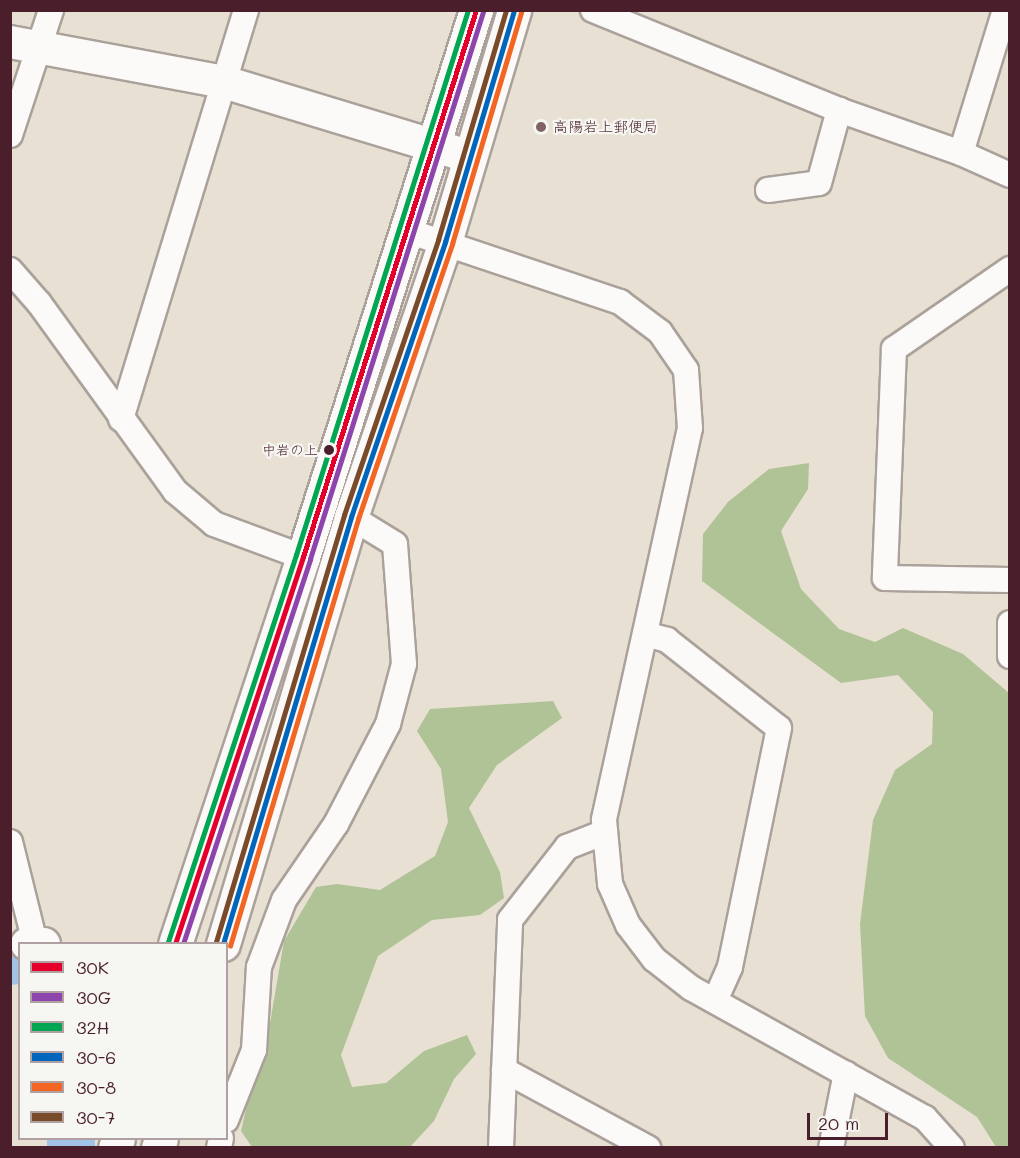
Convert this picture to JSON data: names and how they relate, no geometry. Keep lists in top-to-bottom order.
{
  "places": ["高陽岩上郵便局", "中岩の上"],
  "lines": [
    "transit line 30K",
    "transit line 32H",
    "transit line 30-6",
    "transit line 30-7",
    "transit line 30G",
    "transit line 30-8"
  ],
  "legend": [
    "30K",
    "30G",
    "32H",
    "30-6",
    "30-8",
    "30-7"
  ],
  "scale_bar": "20 m"
}
